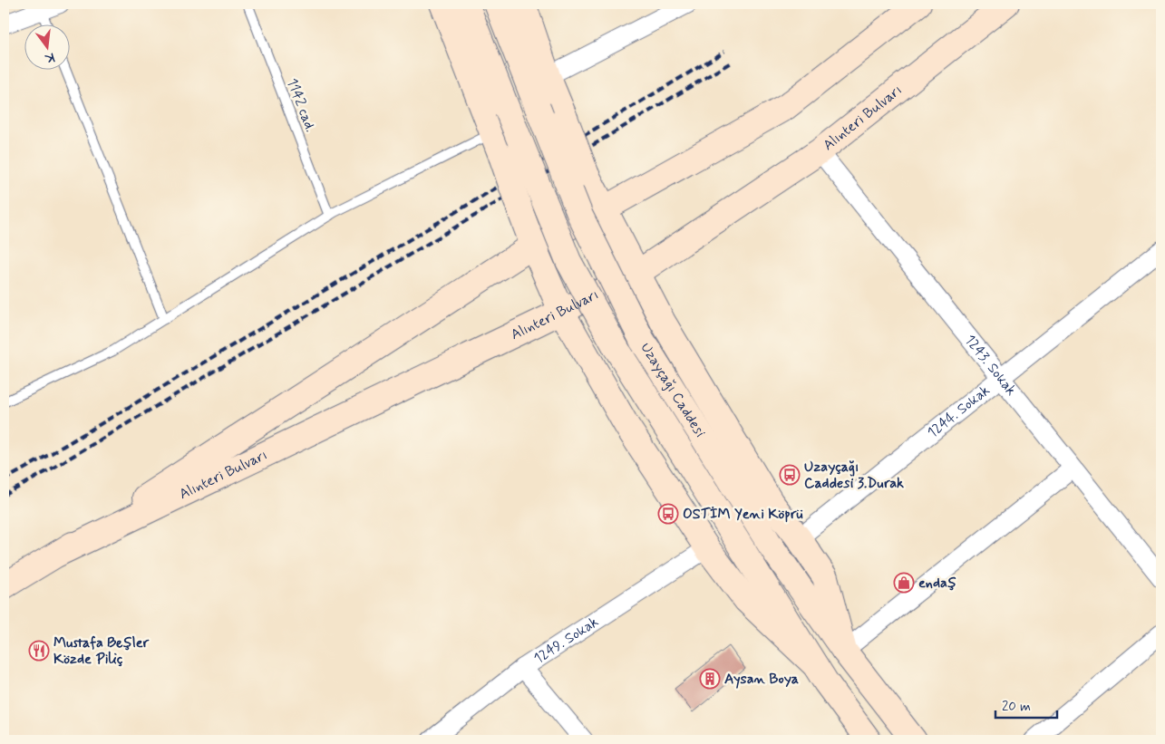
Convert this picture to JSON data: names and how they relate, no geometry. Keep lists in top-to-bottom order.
{
  "streets": {
    "main road": ["Alınteri Bulvarı", "Uzayçağı Caddesi"],
    "street": ["1243. Sokak", "1244. Sokak", "1249. Sokak"],
    "lane": ["1142 cad."]
  },
  "crossings": [
    ["Alınteri Bulvarı", "1243. Sokak"],
    ["1243. Sokak", "1244. Sokak"]
  ],
  "places": {
    "bus stop": ["Uzayçağı Caddesi 3.Durak", "OSTİM Yeni Köprü"],
    "shop": ["endaş"],
    "restaurant": ["Mustafa Beşler Közde Piliç"],
    "building": ["Aysan Boya"]
  },
  "scale_bar": "20 m",
  "north": "bottom"
}
